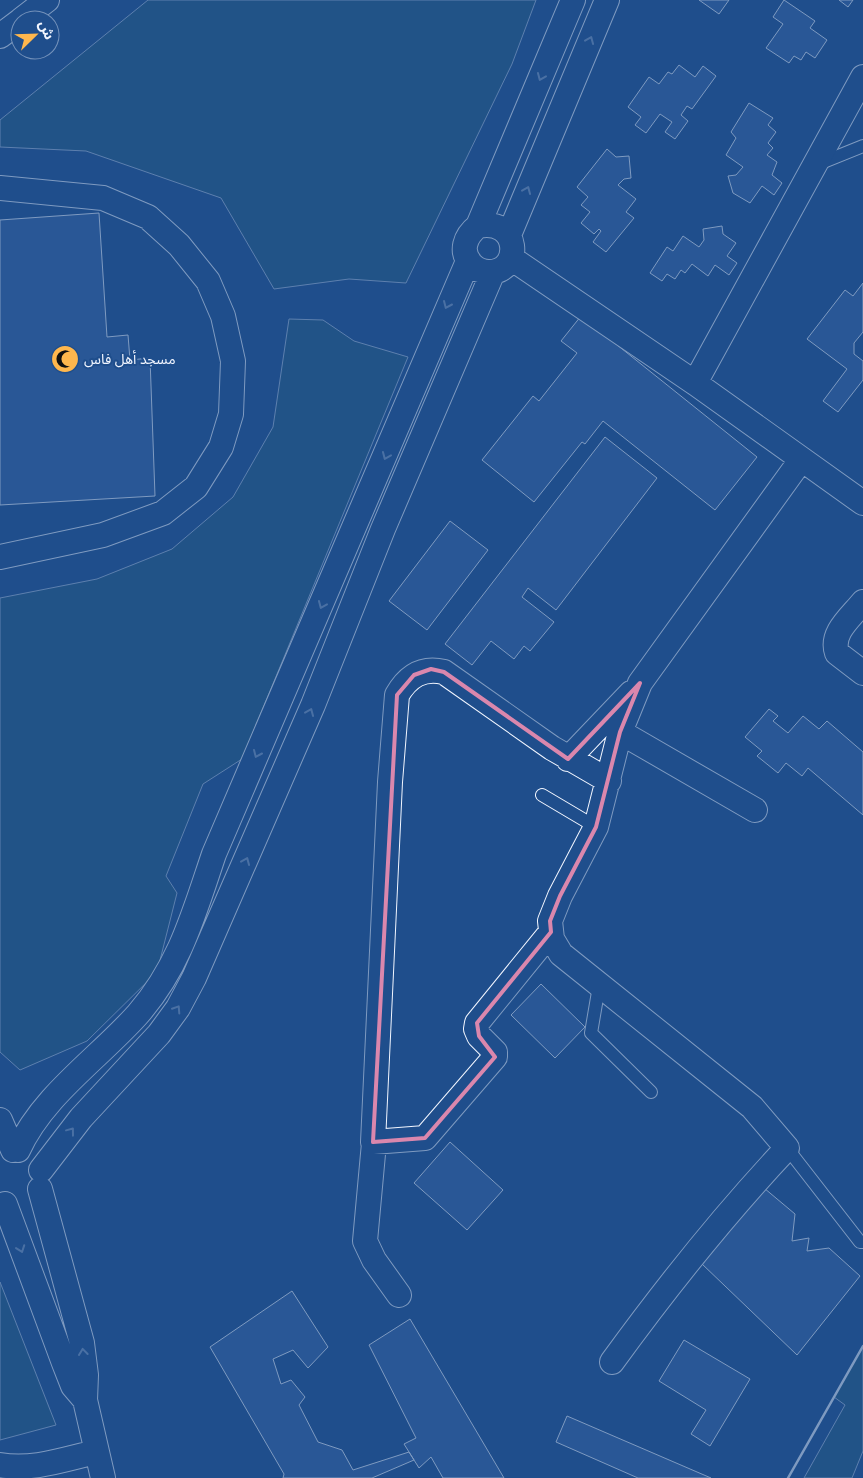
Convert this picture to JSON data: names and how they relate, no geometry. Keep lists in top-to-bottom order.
{
  "places": {
    "mosque": ["مسجد أهل فاس"]
  },
  "north": "top right"
}
